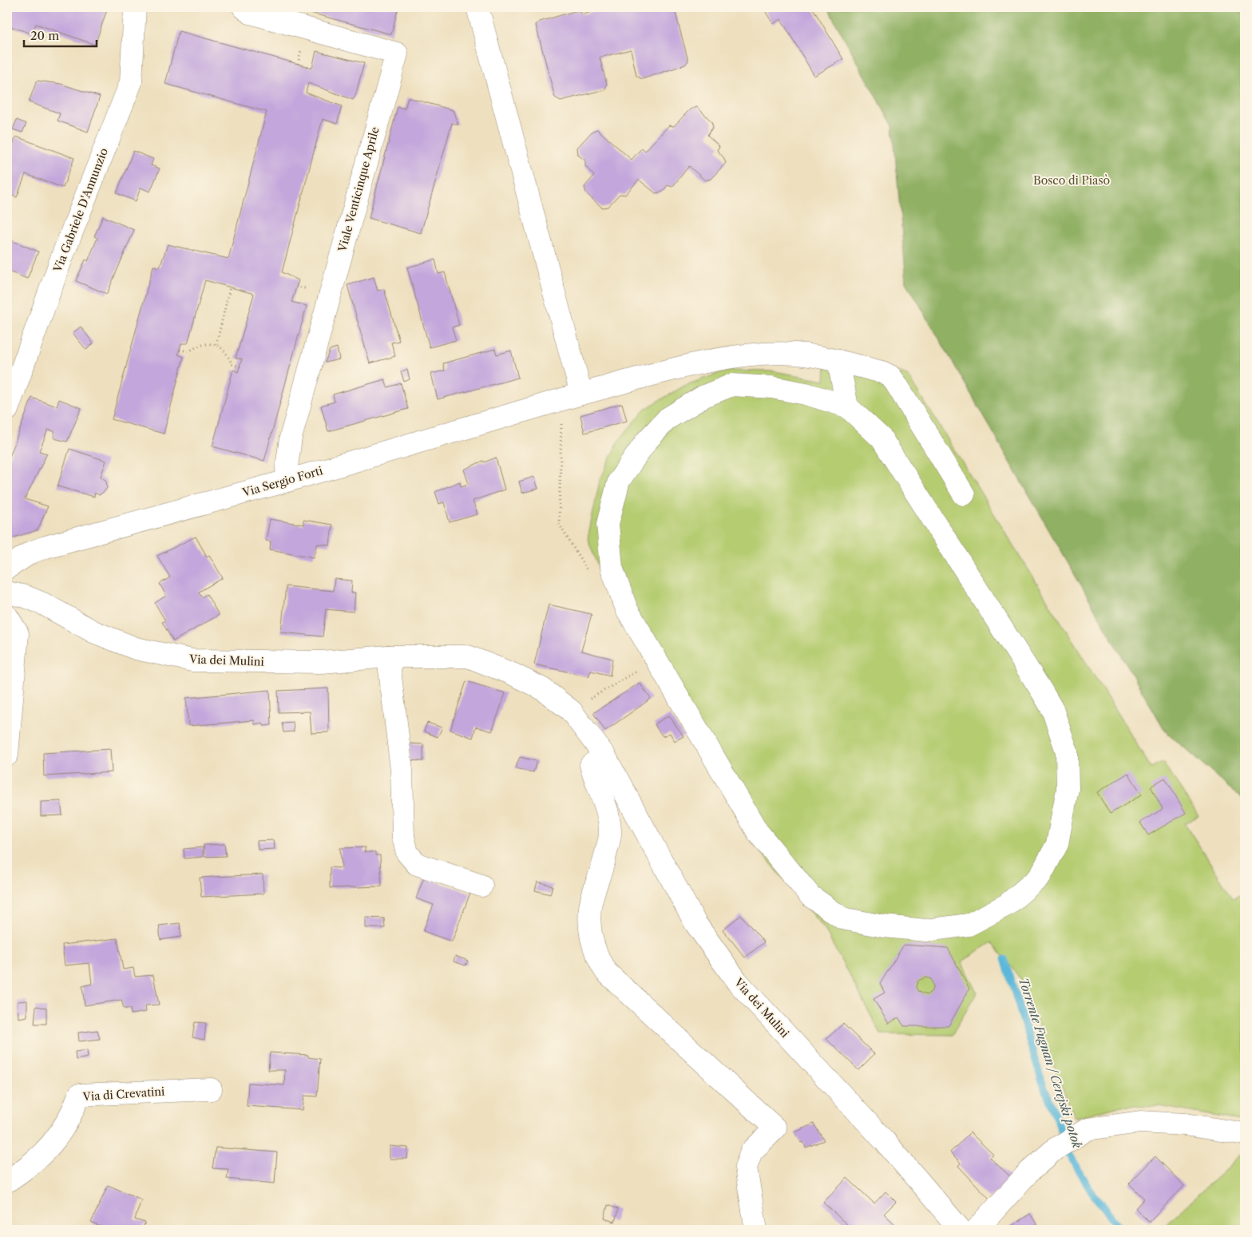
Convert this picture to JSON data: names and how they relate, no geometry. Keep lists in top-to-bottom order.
{
  "streets": {
    "street": [
      "Viale Venticinque Aprile",
      "Via Gabriele D'Annunzio",
      "Via Sergio Forti",
      "Via dei Mulini",
      "Via di Crevatini"
    ]
  },
  "crossings": [
    ["Viale Venticinque Aprile", "Via Sergio Forti"]
  ],
  "water": ["Torrente Fugnan / Cerejski potok"],
  "parks": ["Bosco di Piasò"],
  "scale_bar": "20 m"
}
